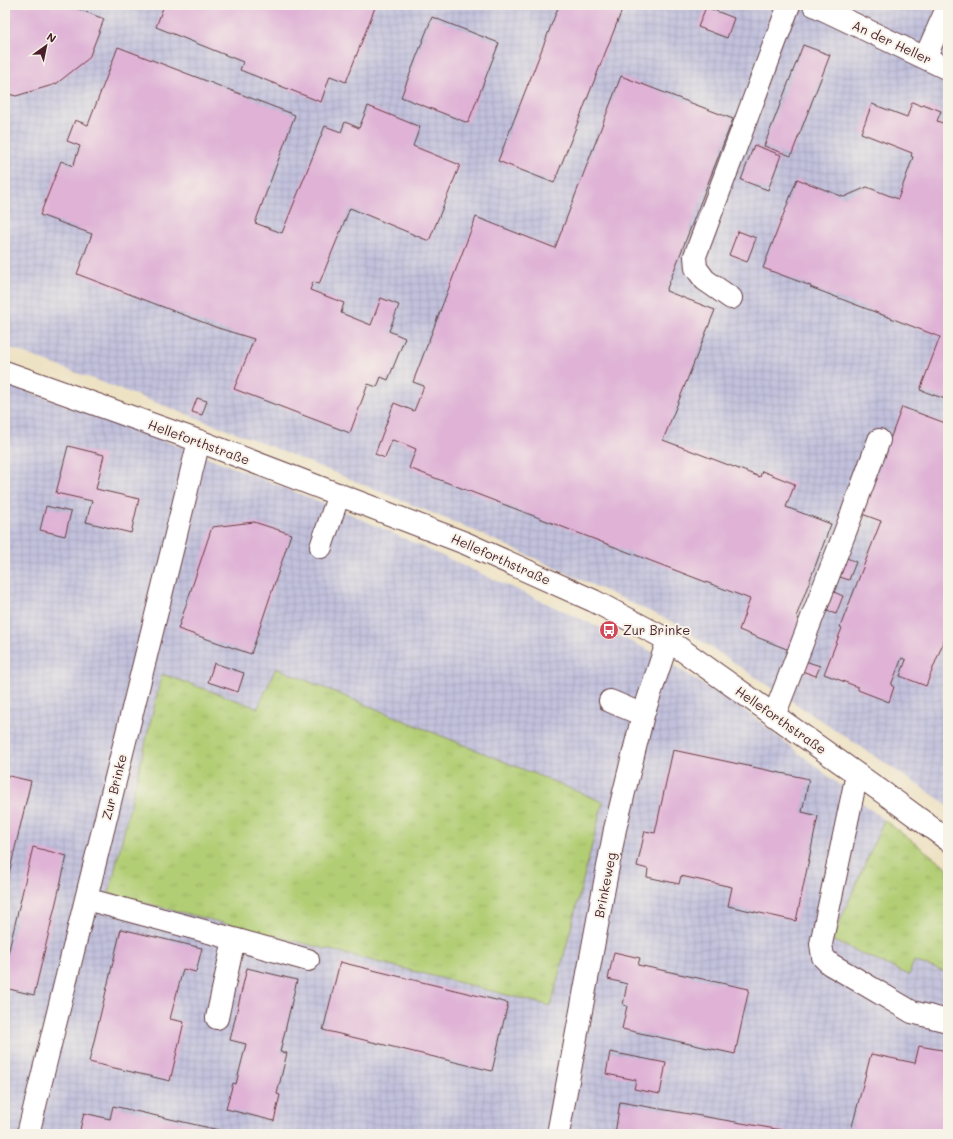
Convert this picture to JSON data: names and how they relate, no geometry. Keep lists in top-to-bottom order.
{
  "streets": {
    "street": [
      "An der Heller",
      "Helleforthstraße",
      "Zur Brinke",
      "Brinkeweg"
    ]
  },
  "crossings": [
    ["Helleforthstraße", "Zur Brinke"],
    ["Helleforthstraße", "Brinkeweg"]
  ],
  "places": {
    "bus stop": ["Zur Brinke"]
  },
  "north": "top right"
}
